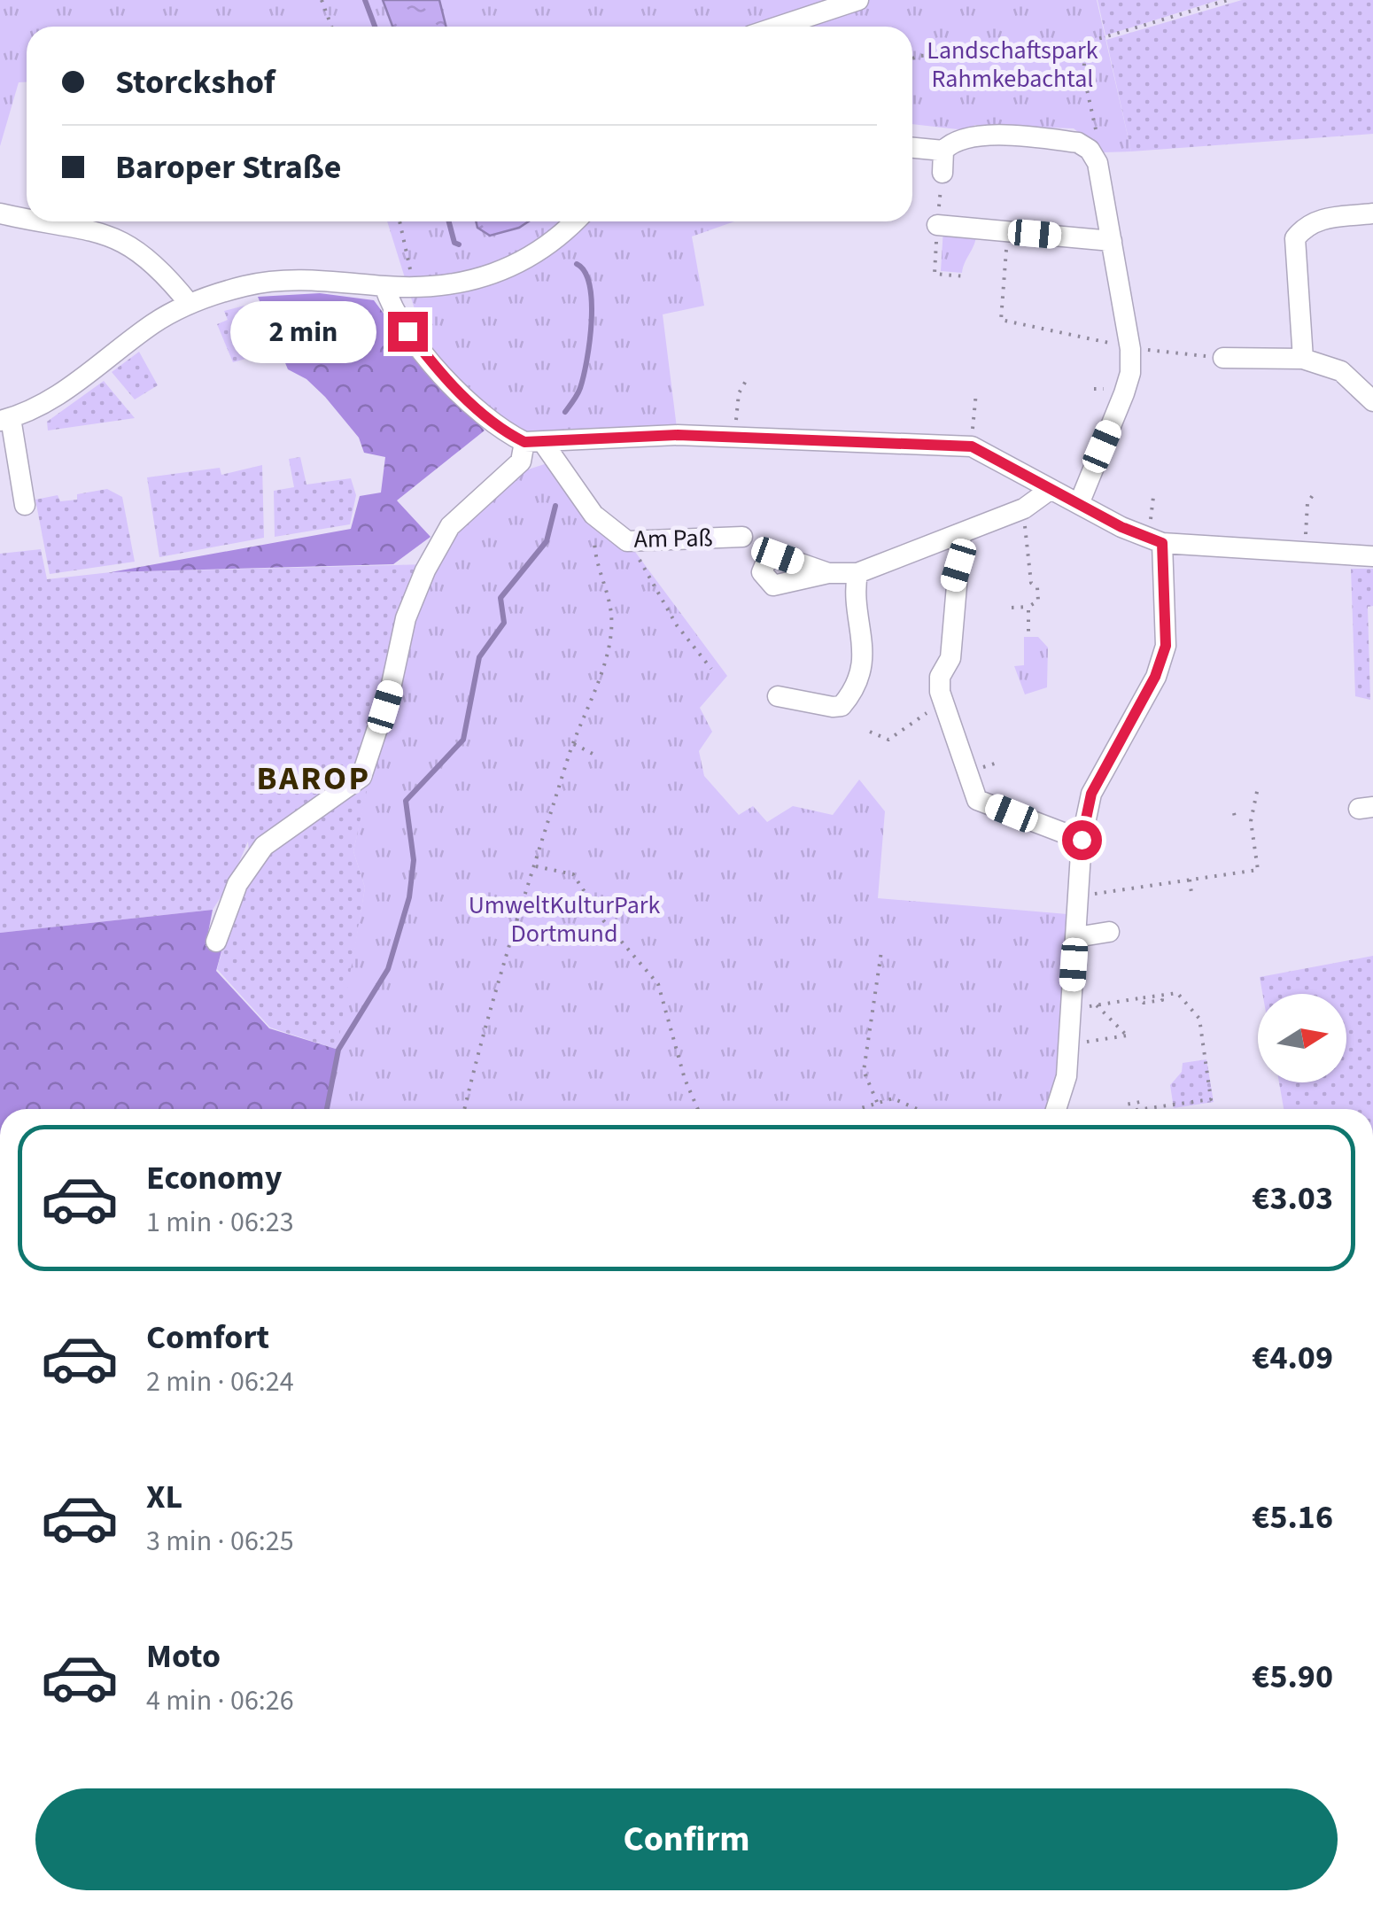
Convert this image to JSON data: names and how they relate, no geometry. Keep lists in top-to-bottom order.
{
  "streets": {
    "street": ["Am Paß"]
  },
  "districts": ["BAROP"],
  "parks": ["Landschaftspark Rahmkebachtal", "UmweltKulturPark Dortmund"],
  "north": "right",
  "page": {
    "banner": ["Storckshof", "Baroper Straße"],
    "bubble": "2 min",
    "list": [
      {
        "name": "Economy",
        "note": "1 min · 06:23",
        "value": "€3.03"
      },
      {
        "name": "Comfort",
        "note": "2 min · 06:24",
        "value": "€4.09"
      },
      {
        "name": "XL",
        "note": "3 min · 06:25",
        "value": "€5.16"
      },
      {
        "name": "Moto",
        "note": "4 min · 06:26",
        "value": "€5.90"
      }
    ],
    "buttons": "Confirm"
  }
}
